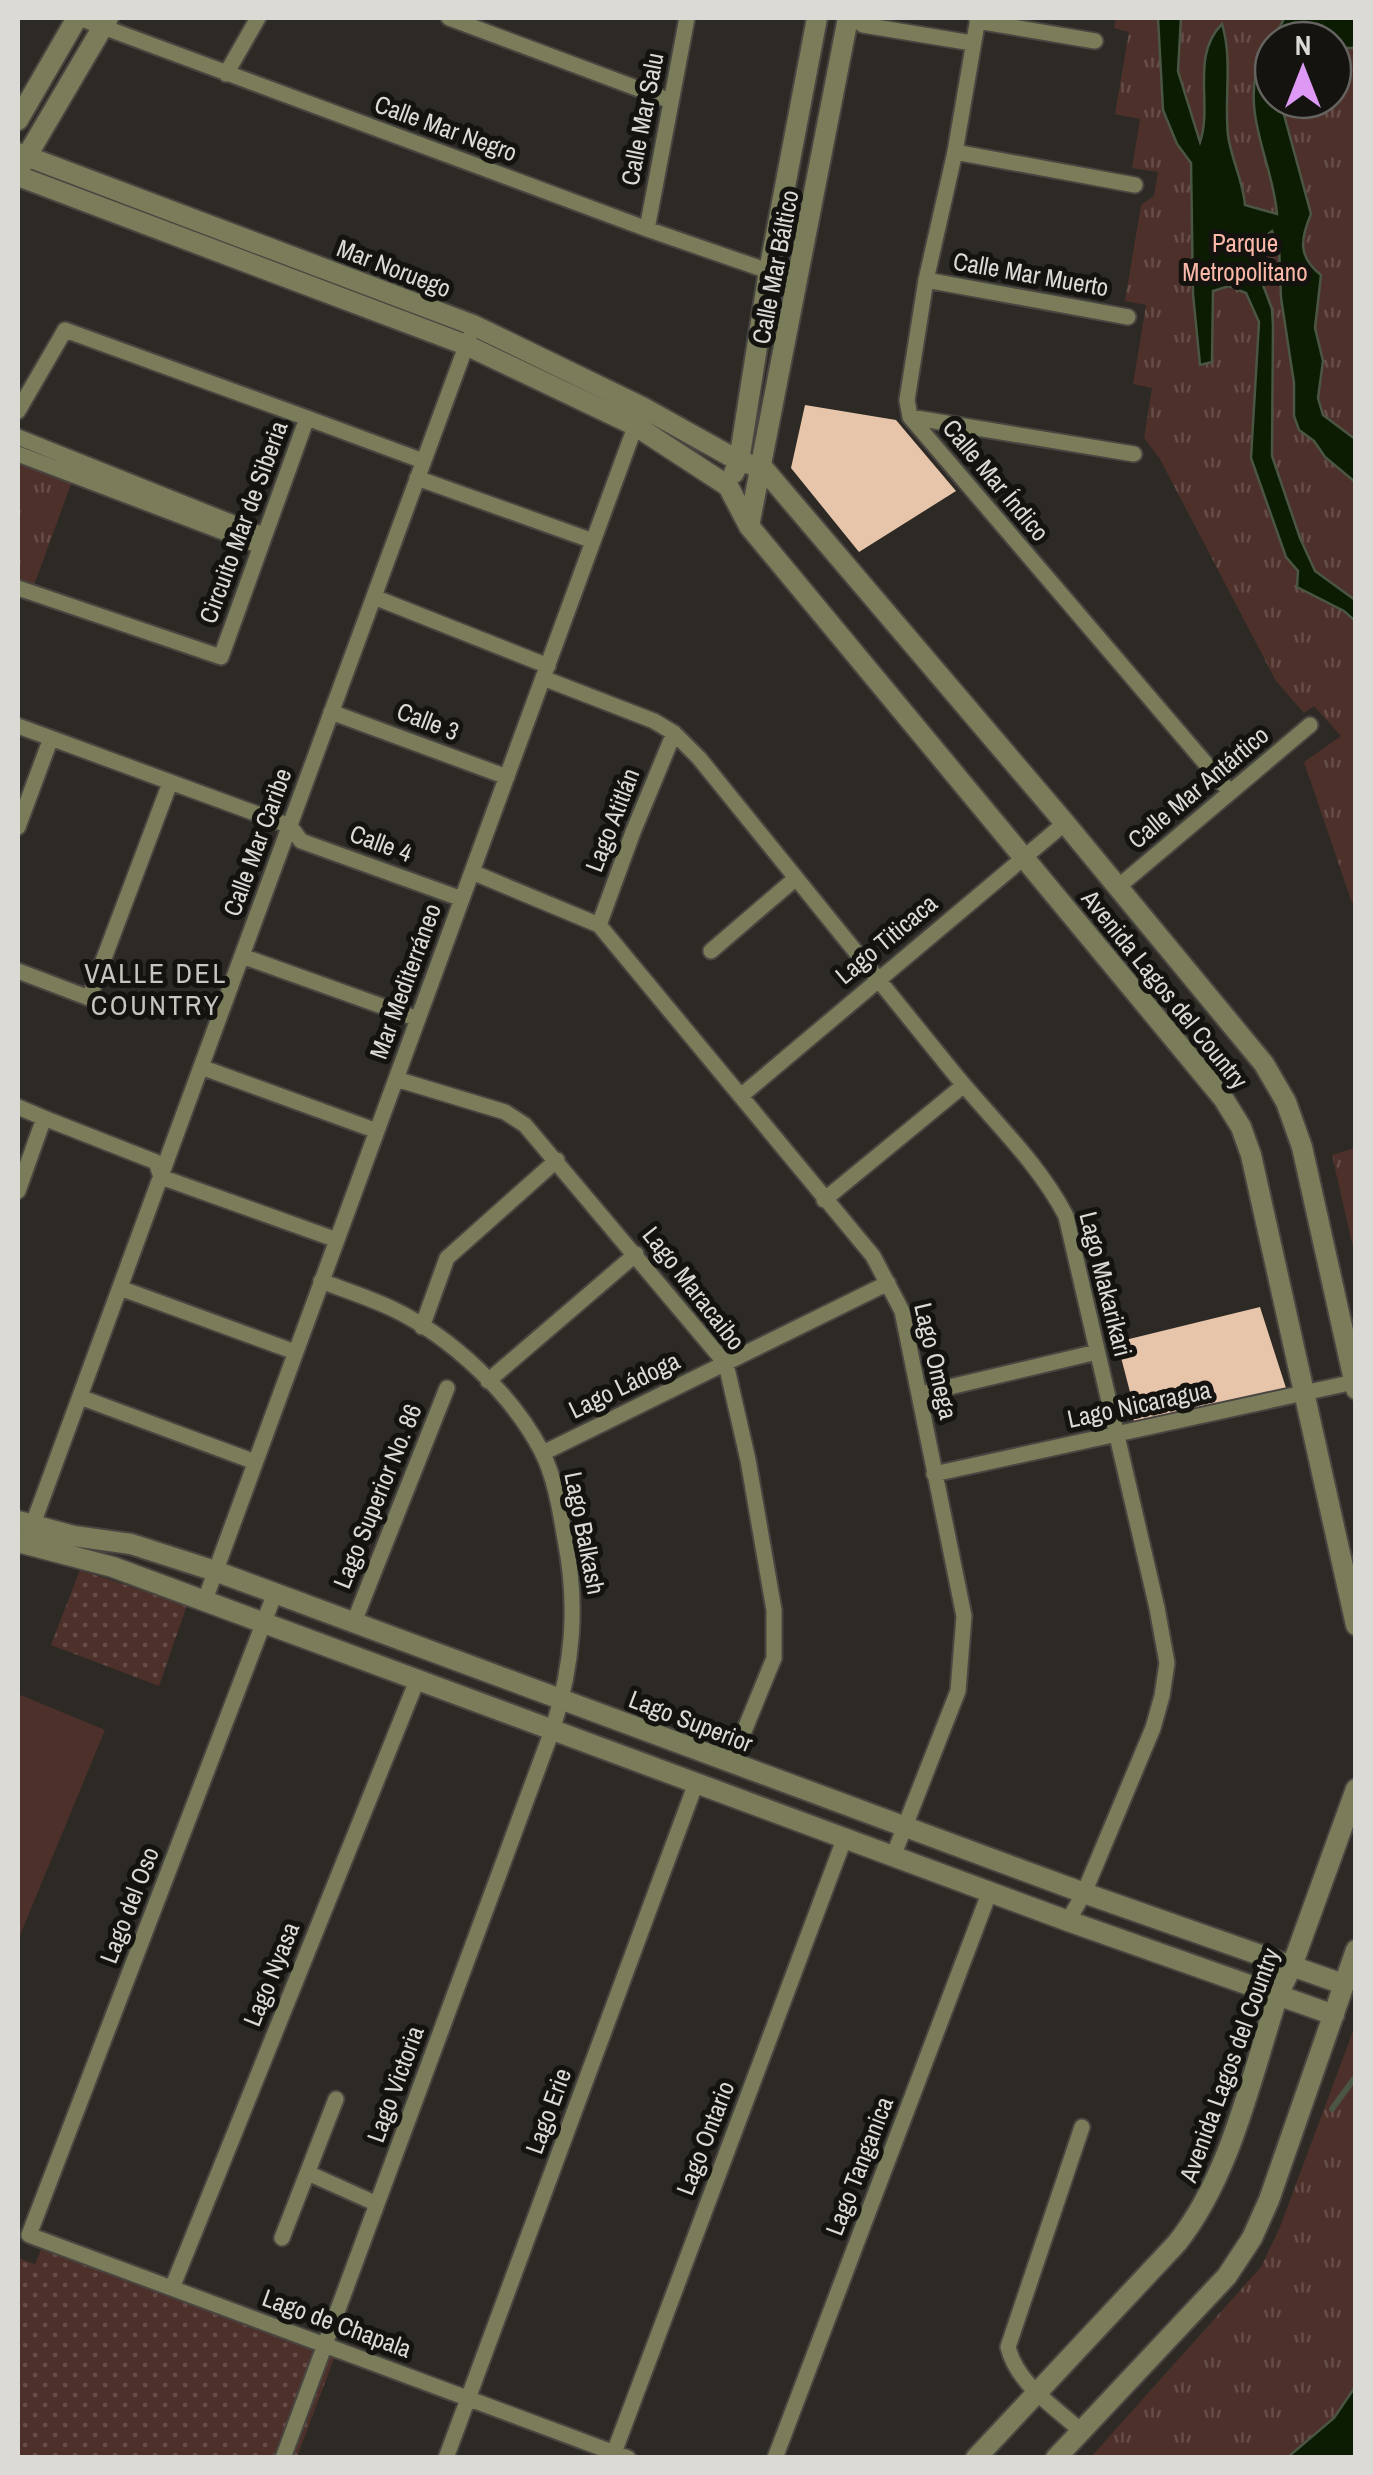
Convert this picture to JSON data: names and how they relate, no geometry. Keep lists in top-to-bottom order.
{
  "streets": {
    "street": [
      "Calle Mar Salu",
      "Calle Mar Negro",
      "Calle Mar Báltico",
      "Mar Noruego",
      "Calle Mar Muerto",
      "Calle Mar Índico",
      "Circuito Mar de Siberia",
      "Calle 3",
      "Calle Mar Antártico",
      "Lago Atitlán",
      "Calle Mar Caribe",
      "Calle 4",
      "Lago Titicaca",
      "Mar Mediterráneo",
      "Avenida Lagos del Country",
      "Lago Makarikari",
      "Lago Maracaibo",
      "Lago Omega",
      "Lago Ládoga",
      "Lago Nicaragua",
      "Lago Superior No. 86",
      "Lago Balkash",
      "Lago Superior",
      "Lago del Oso",
      "Lago Nyasa",
      "Lago Victoria",
      "Lago Erie",
      "Lago Ontario",
      "Lago Tanganica",
      "Lago de Chapala"
    ]
  },
  "crossings": [
    ["Calle Mar Salu", "Calle Mar Negro"],
    ["Calle Mar Negro", "Calle Mar Báltico"],
    ["Calle Mar Báltico", "Mar Noruego"],
    ["Calle Mar Báltico", "Avenida Lagos del Country"],
    ["Mar Noruego", "Calle Mar Caribe"],
    ["Mar Noruego", "Mar Mediterráneo"],
    ["Mar Noruego", "Avenida Lagos del Country"],
    ["Calle Mar Muerto", "Calle Mar Índico"],
    ["Calle Mar Índico", "Calle Mar Antártico"],
    ["Calle 3", "Calle Mar Caribe"],
    ["Calle 3", "Mar Mediterráneo"],
    ["Calle Mar Antártico", "Avenida Lagos del Country"],
    ["Lago Atitlán", "Lago Makarikari"],
    ["Lago Atitlán", "Lago Omega"],
    ["Calle Mar Caribe", "Calle 4"],
    ["Calle Mar Caribe", "Lago Makarikari"],
    ["Calle Mar Caribe", "Lago Superior"],
    ["Calle 4", "Mar Mediterráneo"],
    ["Lago Titicaca", "Avenida Lagos del Country"],
    ["Lago Titicaca", "Lago Makarikari"],
    ["Lago Titicaca", "Lago Omega"],
    ["Mar Mediterráneo", "Lago Makarikari"],
    ["Mar Mediterráneo", "Lago Maracaibo"],
    ["Mar Mediterráneo", "Lago Omega"],
    ["Mar Mediterráneo", "Lago Balkash"],
    ["Mar Mediterráneo", "Lago Superior"],
    ["Avenida Lagos del Country", "Lago Nicaragua"],
    ["Avenida Lagos del Country", "Lago Superior"],
    ["Lago Makarikari", "Lago Nicaragua"],
    ["Lago Makarikari", "Lago Superior"],
    ["Lago Maracaibo", "Lago Ládoga"],
    ["Lago Maracaibo", "Lago Superior"],
    ["Lago Omega", "Lago Ládoga"],
    ["Lago Omega", "Lago Nicaragua"],
    ["Lago Omega", "Lago Superior"],
    ["Lago Ládoga", "Lago Balkash"],
    ["Lago Superior No. 86", "Lago Superior"],
    ["Lago Balkash", "Lago Superior"],
    ["Lago Balkash", "Lago Victoria"],
    ["Lago Superior", "Lago del Oso"],
    ["Lago del Oso", "Lago de Chapala"],
    ["Lago Nyasa", "Lago de Chapala"],
    ["Lago Victoria", "Lago de Chapala"],
    ["Lago Erie", "Lago de Chapala"],
    ["Lago Ontario", "Lago de Chapala"]
  ],
  "districts": ["VALLE DEL COUNTRY"],
  "parks": ["Parque Metropolitano"],
  "north": "top"
}
